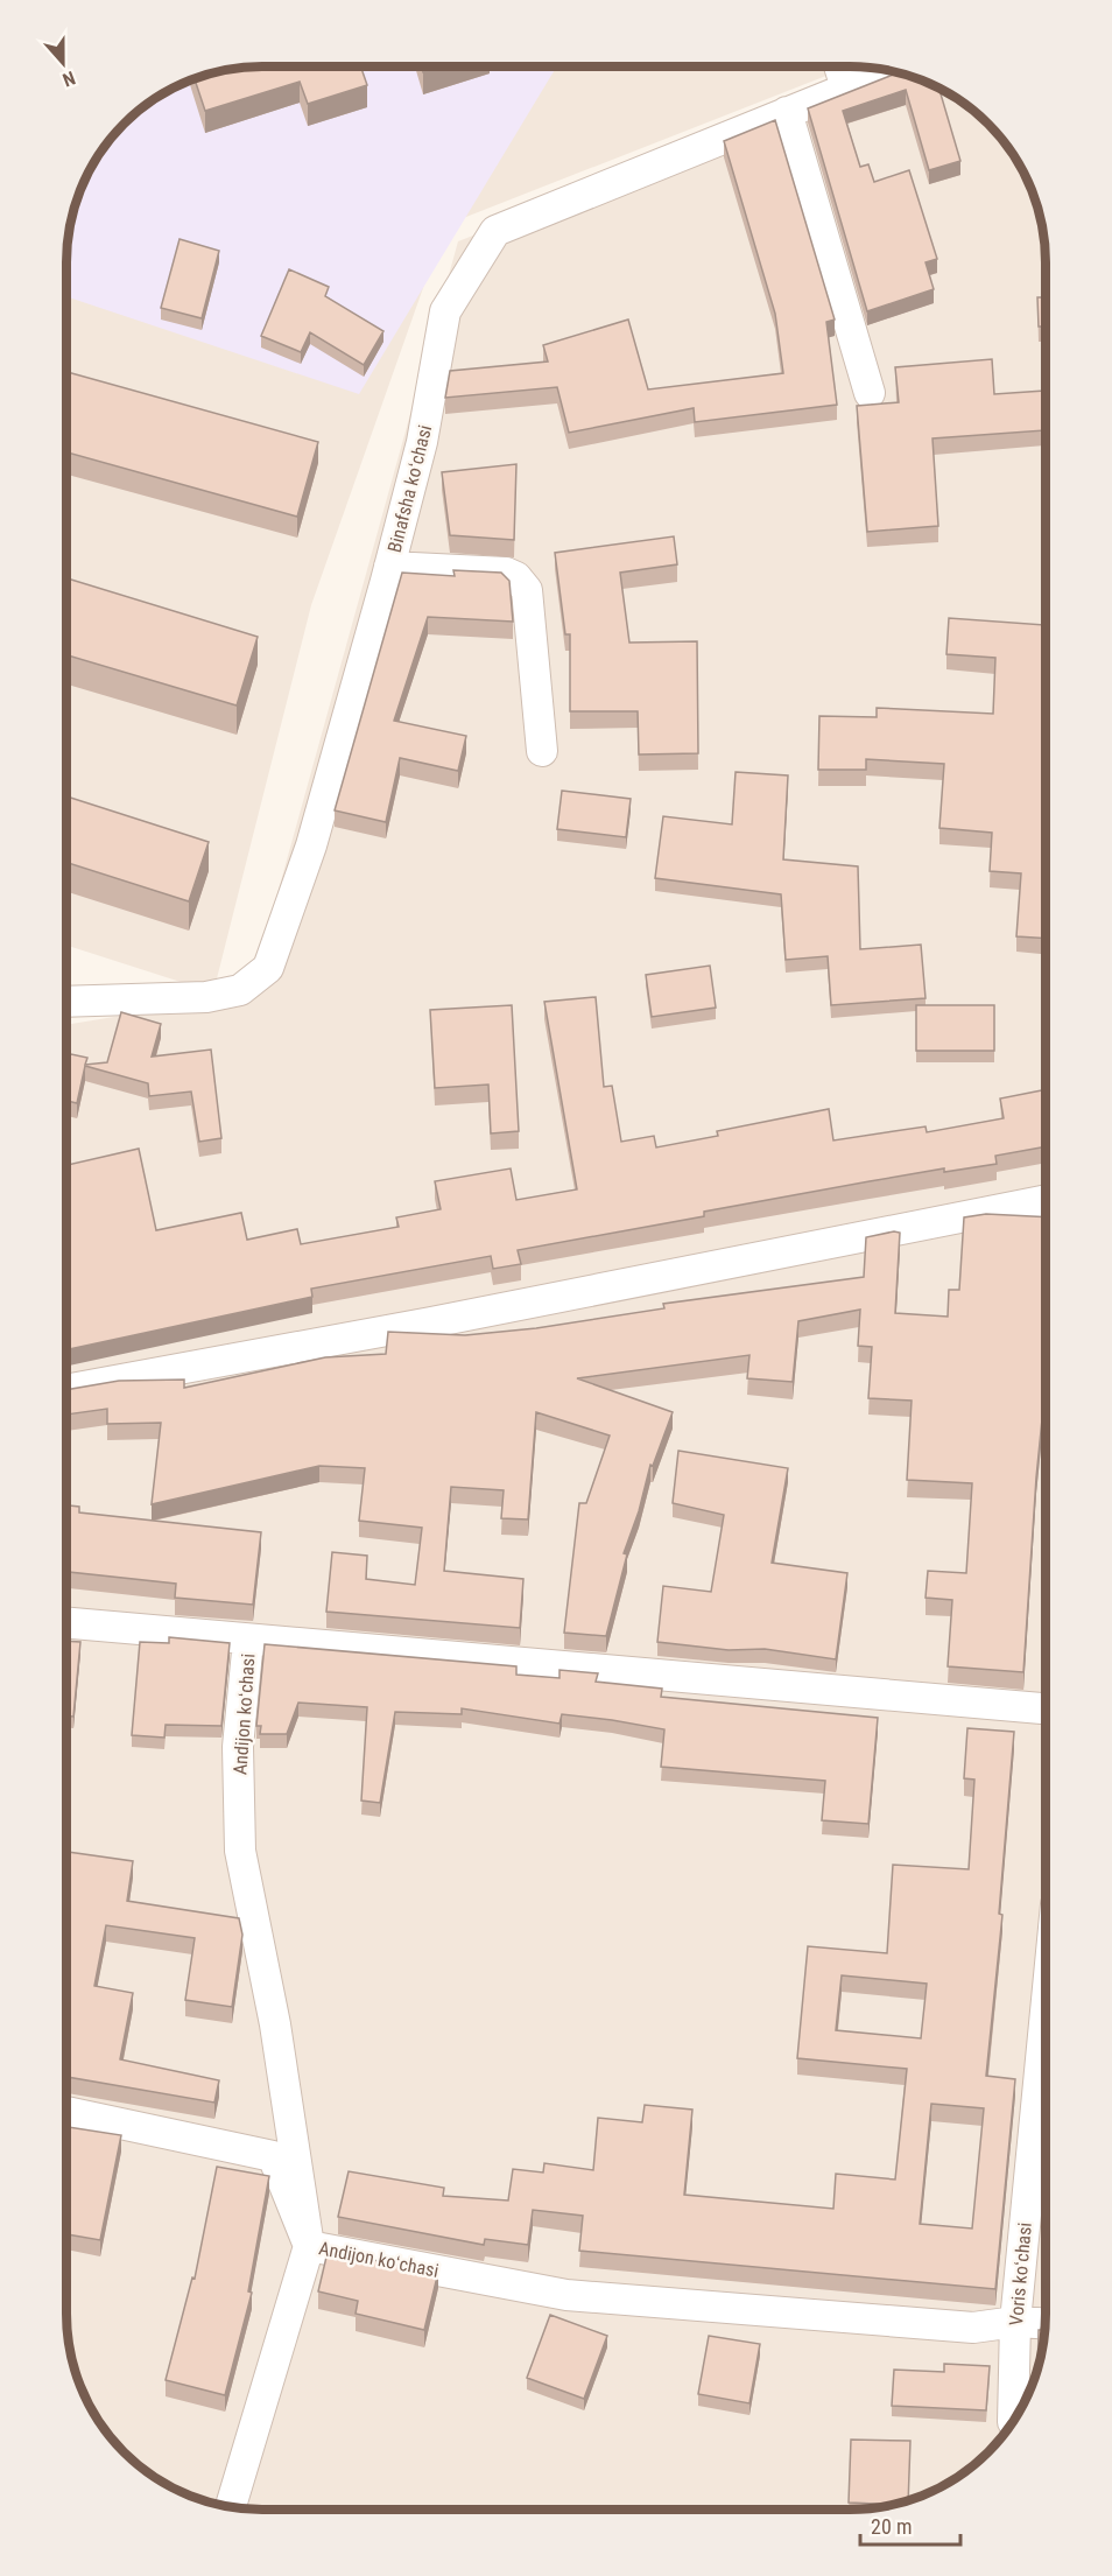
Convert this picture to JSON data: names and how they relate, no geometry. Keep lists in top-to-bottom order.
{
  "streets": {
    "street": ["Binafsha koʻchasi", "Andijon koʻchasi", "Voris koʻchasi"]
  },
  "crossings": [
    ["Andijon koʻchasi", "Voris koʻchasi"]
  ],
  "scale_bar": "20 m",
  "north": "bottom"
}
